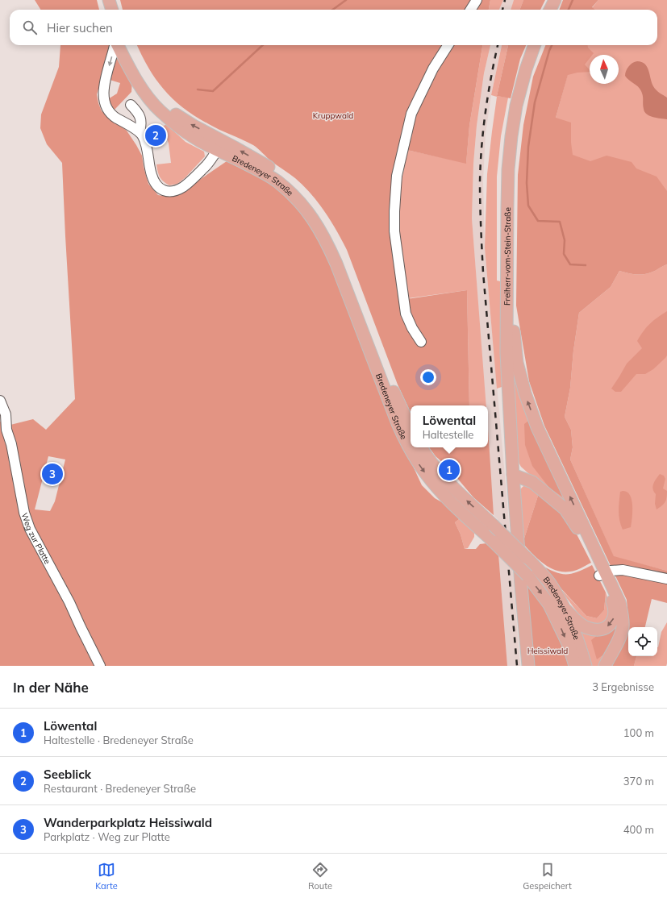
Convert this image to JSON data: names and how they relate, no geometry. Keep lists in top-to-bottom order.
{
  "streets": {
    "main road": ["Bredeneyer Straße", "Freiherr-vom-Stein-Straße"],
    "street": ["Weg zur Platte"]
  },
  "parks": ["Kruppwald", "Heissiwald"],
  "north": "top",
  "page": {
    "search": "Hier suchen",
    "pins": ["2", "1", "3"],
    "popup": ["Löwental", "Haltestelle"],
    "heading": ["In der Nähe", "3 Ergebnisse"],
    "list": [
      {
        "mark": "1",
        "name": "Löwental",
        "note": "Haltestelle · Bredeneyer Straße",
        "value": "100 m"
      },
      {
        "mark": "2",
        "name": "Seeblick",
        "note": "Restaurant · Bredeneyer Straße",
        "value": "370 m"
      },
      {
        "mark": "3",
        "name": "Wanderparkplatz Heissiwald",
        "note": "Parkplatz · Weg zur Platte",
        "value": "400 m"
      }
    ],
    "nav": ["Karte", "Route", "Gespeichert"]
  }
}
